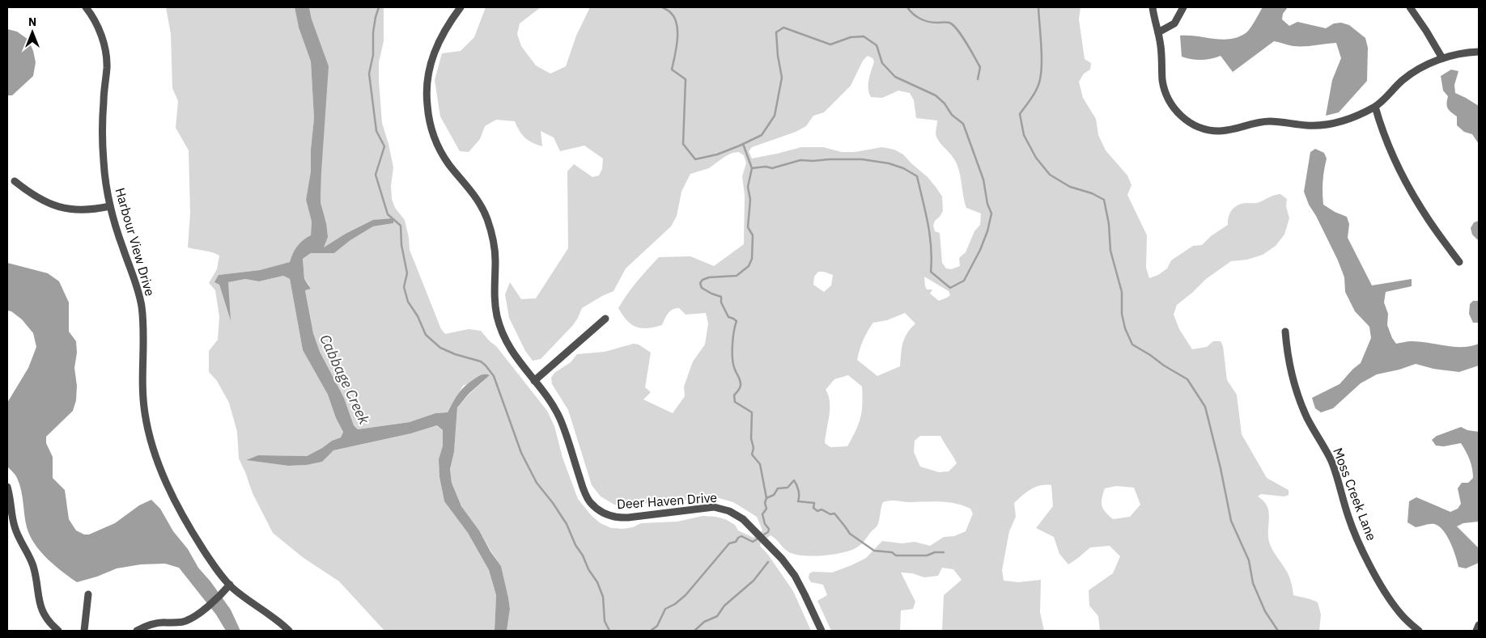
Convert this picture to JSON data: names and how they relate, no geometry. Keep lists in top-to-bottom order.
{
  "streets": {
    "street": ["Harbour View Drive", "Moss Creek Lane", "Deer Haven Drive"]
  },
  "water": ["Cabbage Creek"],
  "north": "top"
}
